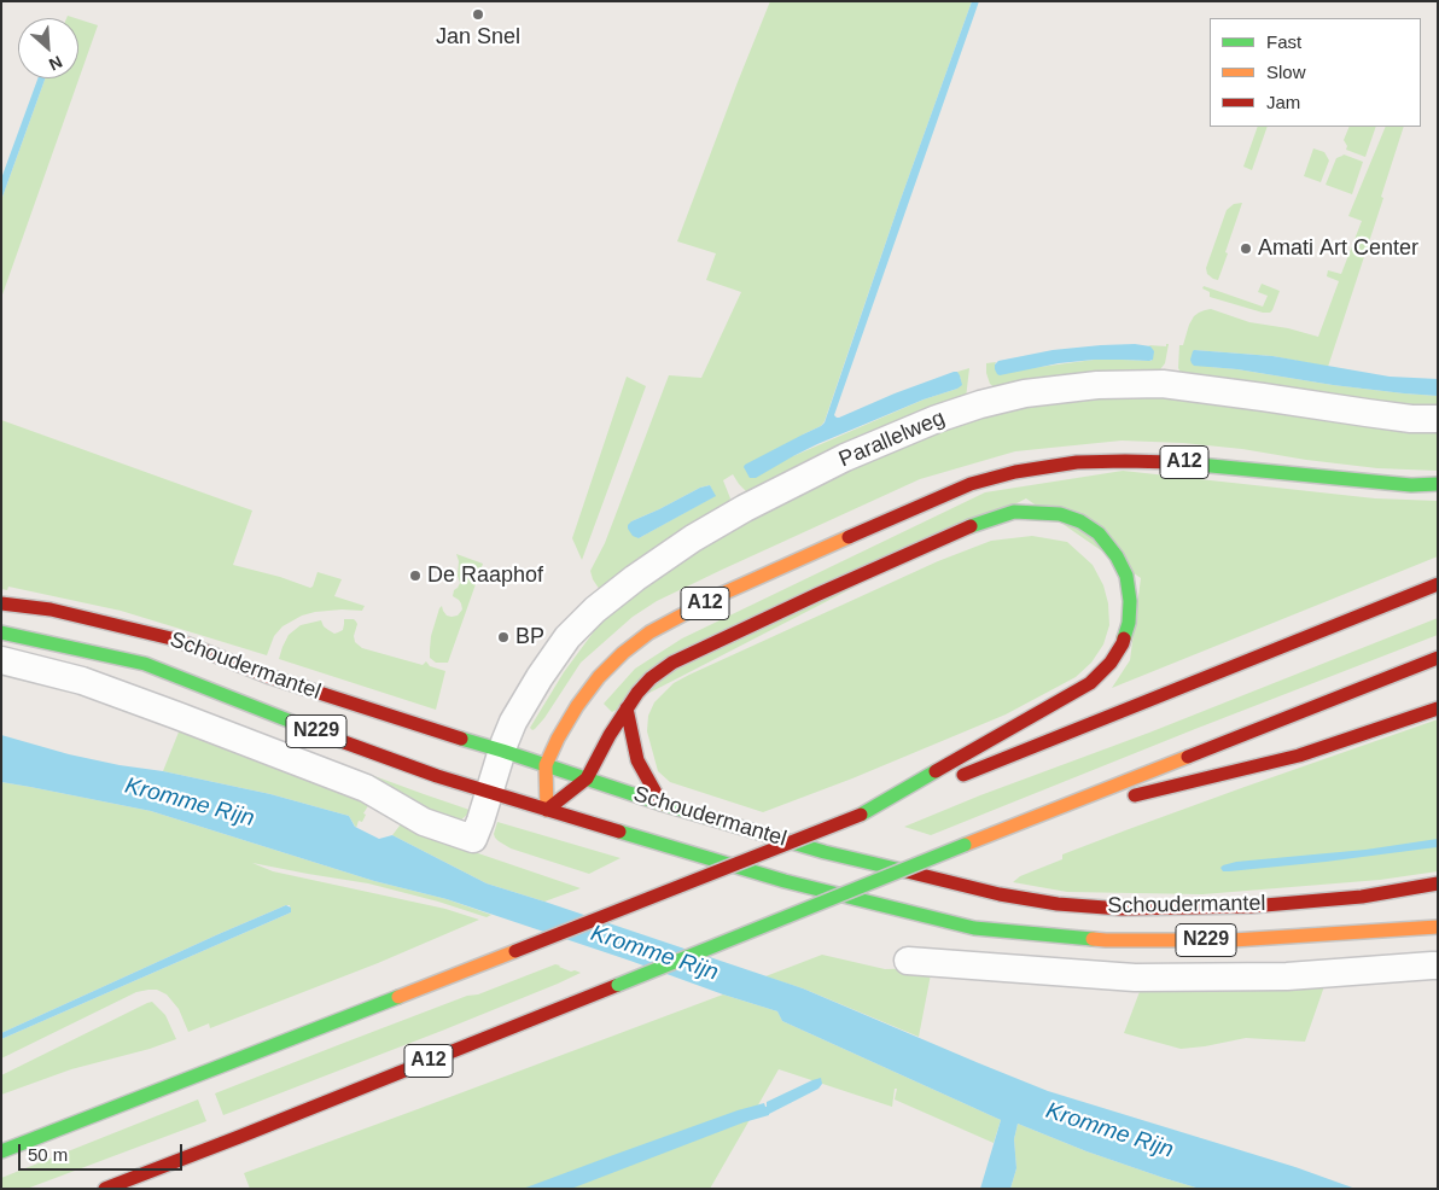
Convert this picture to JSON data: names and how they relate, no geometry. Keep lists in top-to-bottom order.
{
  "streets": {
    "main road": ["A12", "Schoudermantel", "N229"],
    "street": ["Parallelweg"]
  },
  "crossings": [
    ["Parallelweg", "Schoudermantel"],
    ["A12", "Schoudermantel"]
  ],
  "water": ["Kromme Rijn"],
  "places": [
    "Jan Snel",
    "Amati Art Center",
    "De Raaphof",
    "BP"
  ],
  "legend": ["Fast", "Slow", "Jam"],
  "scale_bar": "50 m",
  "north": "bottom right"
}
